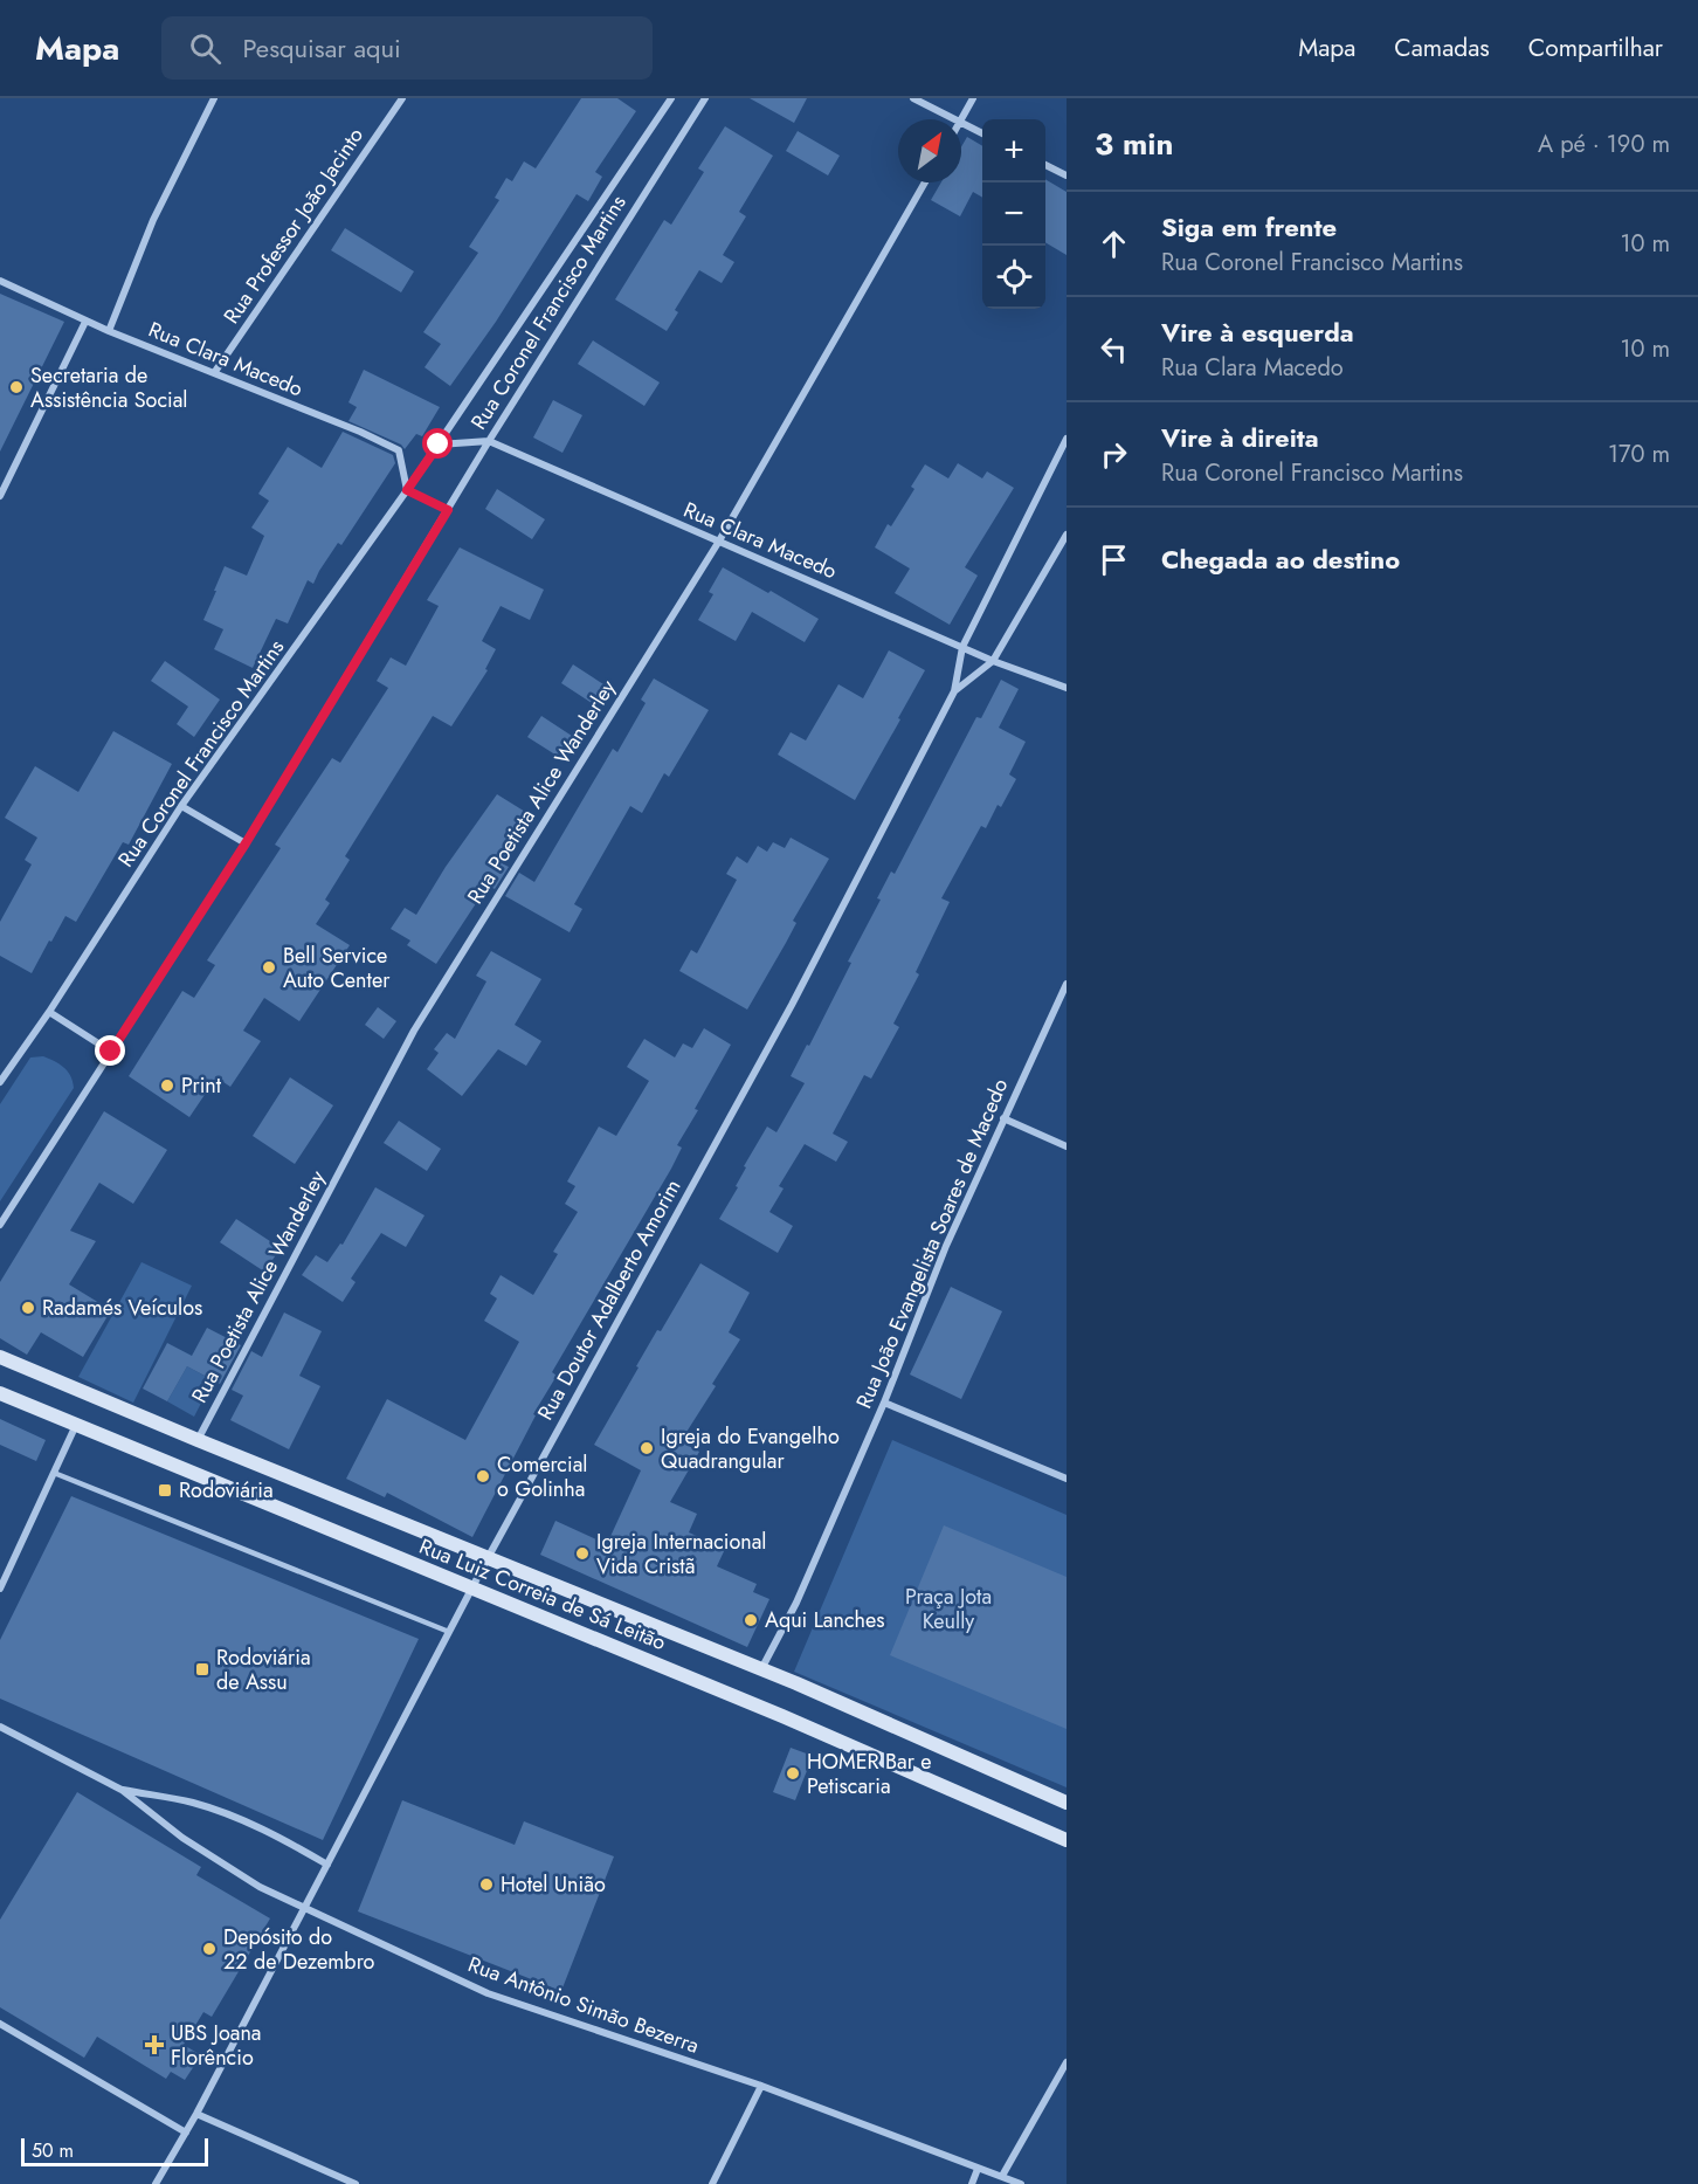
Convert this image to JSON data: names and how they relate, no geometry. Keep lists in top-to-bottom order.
{
  "streets": {
    "main road": ["Rua Luiz Correia de Sá Leitão"],
    "street": [
      "Rua Professor João Jacinto",
      "Rua Coronel Francisco Martins",
      "Rua Clara Macedo",
      "Rua Poetista Alice Wanderley",
      "Rua João Evangelista Soares de Macedo",
      "Rua Doutor Adalberto Amorim",
      "Rua Antônio Simão Bezerra"
    ]
  },
  "crossings": [
    ["Rua Professor João Jacinto", "Rua Clara Macedo"],
    ["Rua Coronel Francisco Martins", "Rua Clara Macedo"],
    ["Rua Clara Macedo", "Rua Poetista Alice Wanderley"],
    ["Rua Clara Macedo", "Rua Doutor Adalberto Amorim"],
    ["Rua Poetista Alice Wanderley", "Rua Luiz Correia de Sá Leitão"],
    ["Rua João Evangelista Soares de Macedo", "Rua Luiz Correia de Sá Leitão"],
    ["Rua Doutor Adalberto Amorim", "Rua Luiz Correia de Sá Leitão"],
    ["Rua Doutor Adalberto Amorim", "Rua Antônio Simão Bezerra"]
  ],
  "parks": ["Praça Jota Keully"],
  "places": {
    "other": [
      "Secretaria de Assistência Social",
      "Bell Service Auto Center",
      "Print",
      "Radamés Veículos",
      "Igreja do Evangelho Quadrangular",
      "Comercial o Golinha",
      "Igreja Internacional Vida Cristã",
      "Aqui Lanches",
      "HOMER Bar e Petiscaria",
      "Hotel União",
      "Depósito do 22 de Dezembro"
    ],
    "transit": ["Rodoviária", "Rodoviária de Assu"],
    "health": ["UBS Joana Florêncio"]
  },
  "scale_bar": "50 m",
  "north": "top right",
  "page": {
    "header": "Mapa",
    "search": "Pesquisar aqui",
    "nav": ["Mapa", "Camadas", "Compartilhar"],
    "heading": ["3 min", "A pé · 190 m"],
    "map_buttons": ["+", "−"],
    "list": [
      ["Siga em frente", "Rua Coronel Francisco Martins", "10 m"],
      ["Vire à esquerda", "Rua Clara Macedo", "10 m"],
      ["Vire à direita", "Rua Coronel Francisco Martins", "170 m"],
      "Chegada ao destino"
    ],
    "scale": "50 m"
  }
}
